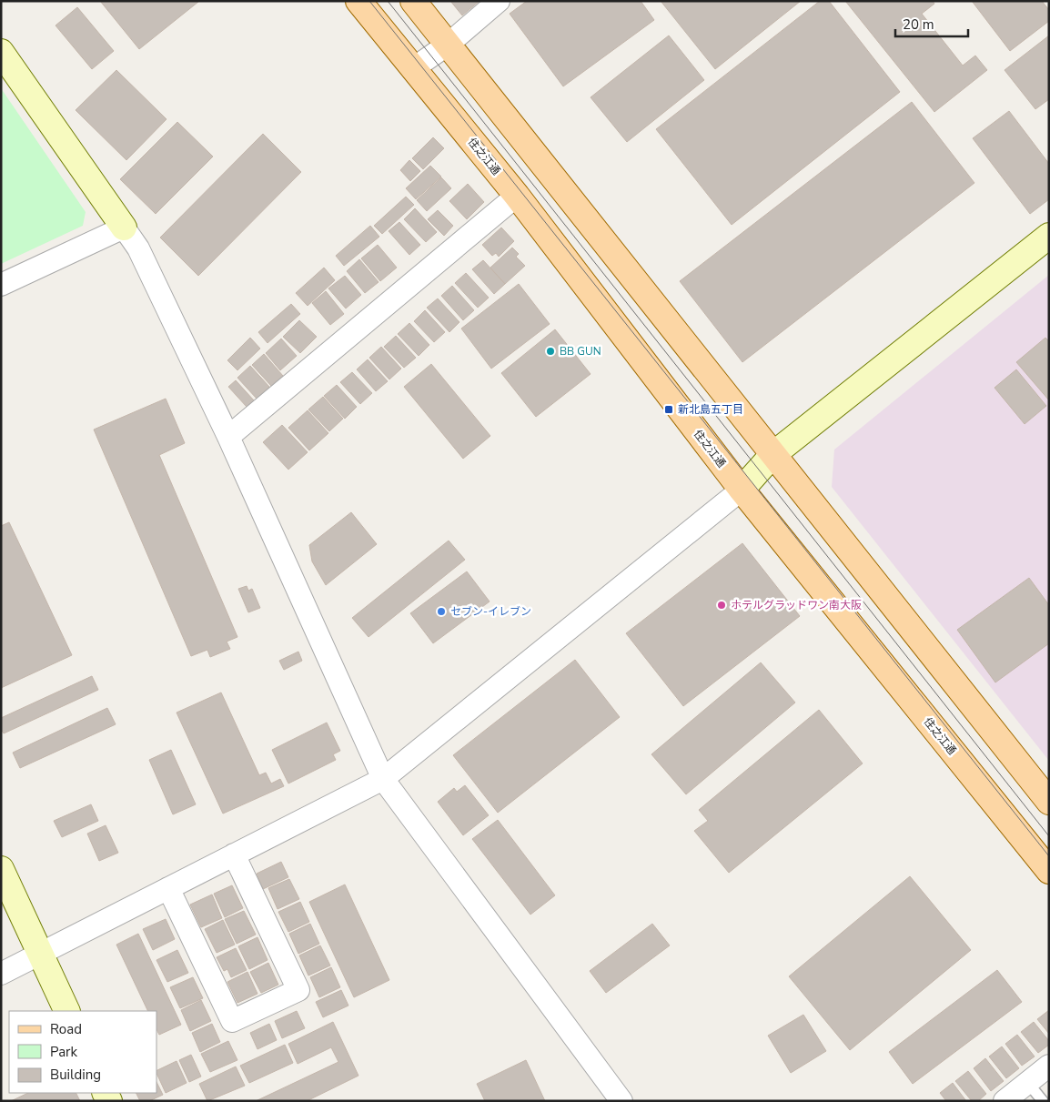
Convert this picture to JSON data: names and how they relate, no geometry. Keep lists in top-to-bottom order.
{
  "streets": {
    "main road": ["住之江通"]
  },
  "places": {
    "other": ["BB GUN", "ホテルグラッドワン南大阪", "セブン-イレブン"],
    "transit": ["新北島五丁目"]
  },
  "legend": ["Road", "Park", "Building"],
  "scale_bar": "20 m"
}
